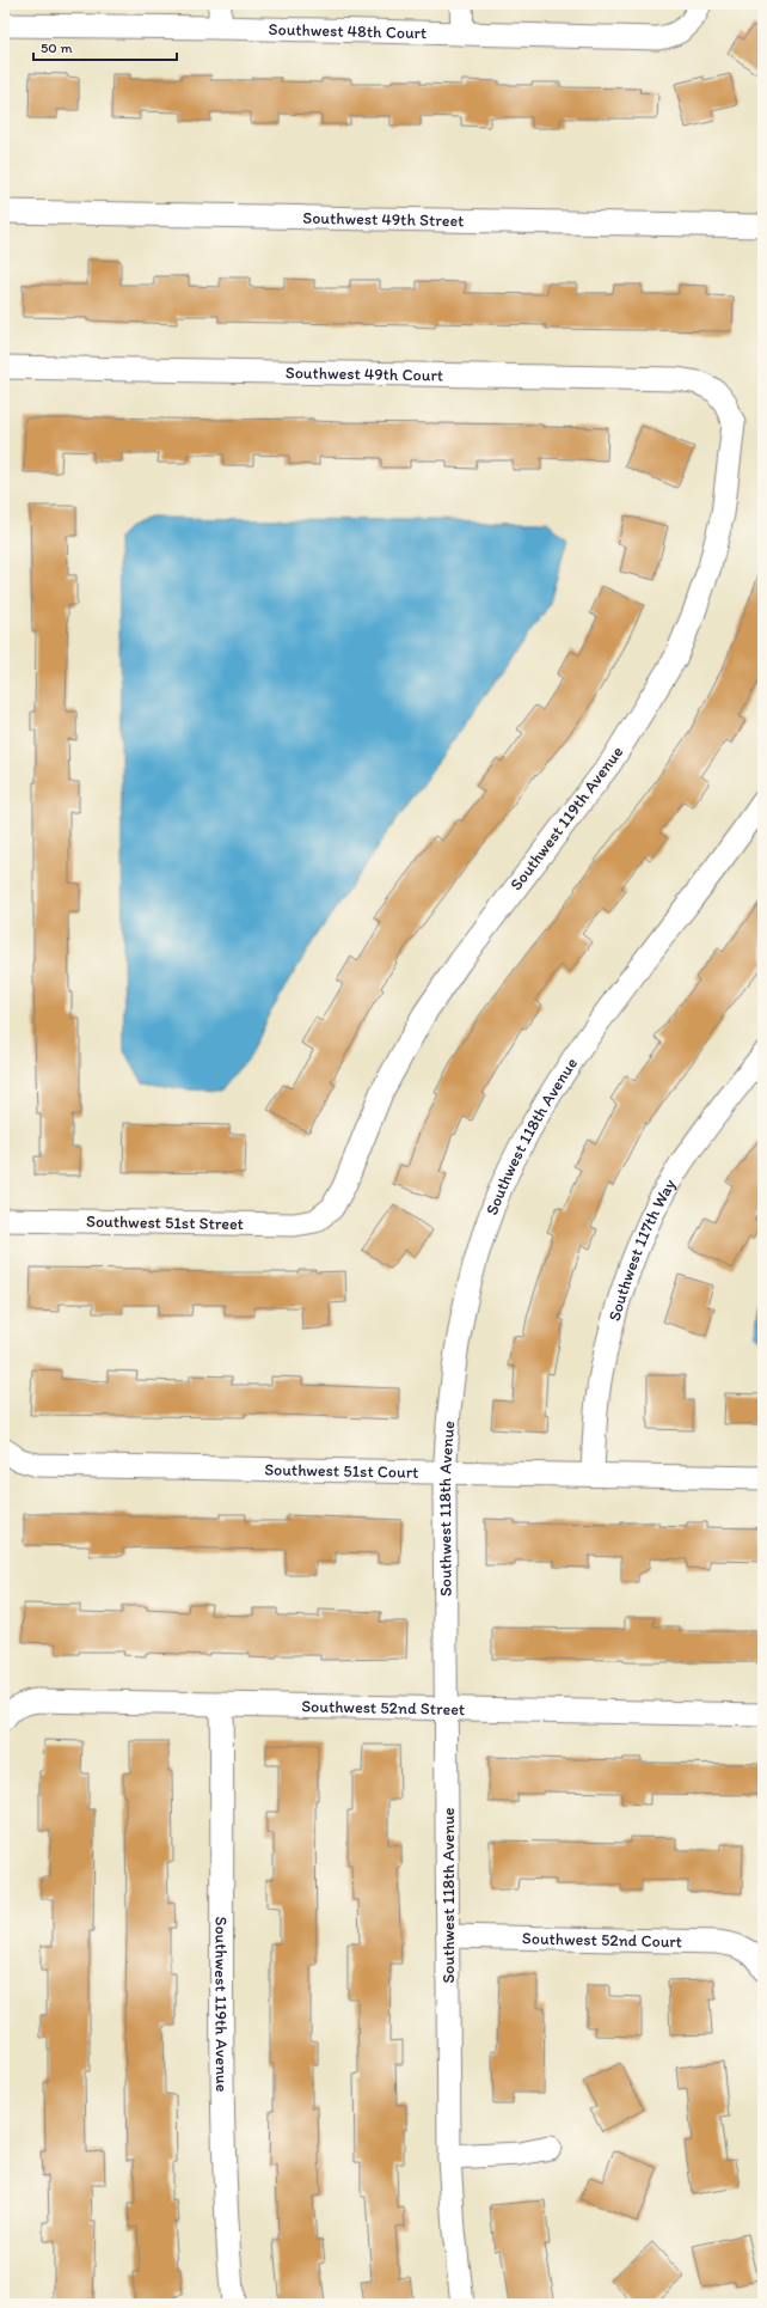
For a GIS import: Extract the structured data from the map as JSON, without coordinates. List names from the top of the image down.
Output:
{
  "streets": {
    "street": [
      "Southwest 48th Court",
      "Southwest 49th Street",
      "Southwest 49th Court",
      "Southwest 119th Avenue",
      "Southwest 118th Avenue",
      "Southwest 51st Street",
      "Southwest 117th Way",
      "Southwest 51st Court",
      "Southwest 52nd Street",
      "Southwest 52nd Court"
    ]
  },
  "crossings": [
    ["Southwest 49th Court", "Southwest 119th Avenue"],
    ["Southwest 119th Avenue", "Southwest 51st Street"],
    ["Southwest 119th Avenue", "Southwest 52nd Street"],
    ["Southwest 118th Avenue", "Southwest 51st Court"],
    ["Southwest 118th Avenue", "Southwest 52nd Street"],
    ["Southwest 118th Avenue", "Southwest 52nd Court"],
    ["Southwest 117th Way", "Southwest 51st Court"]
  ],
  "scale_bar": "50 m"
}
